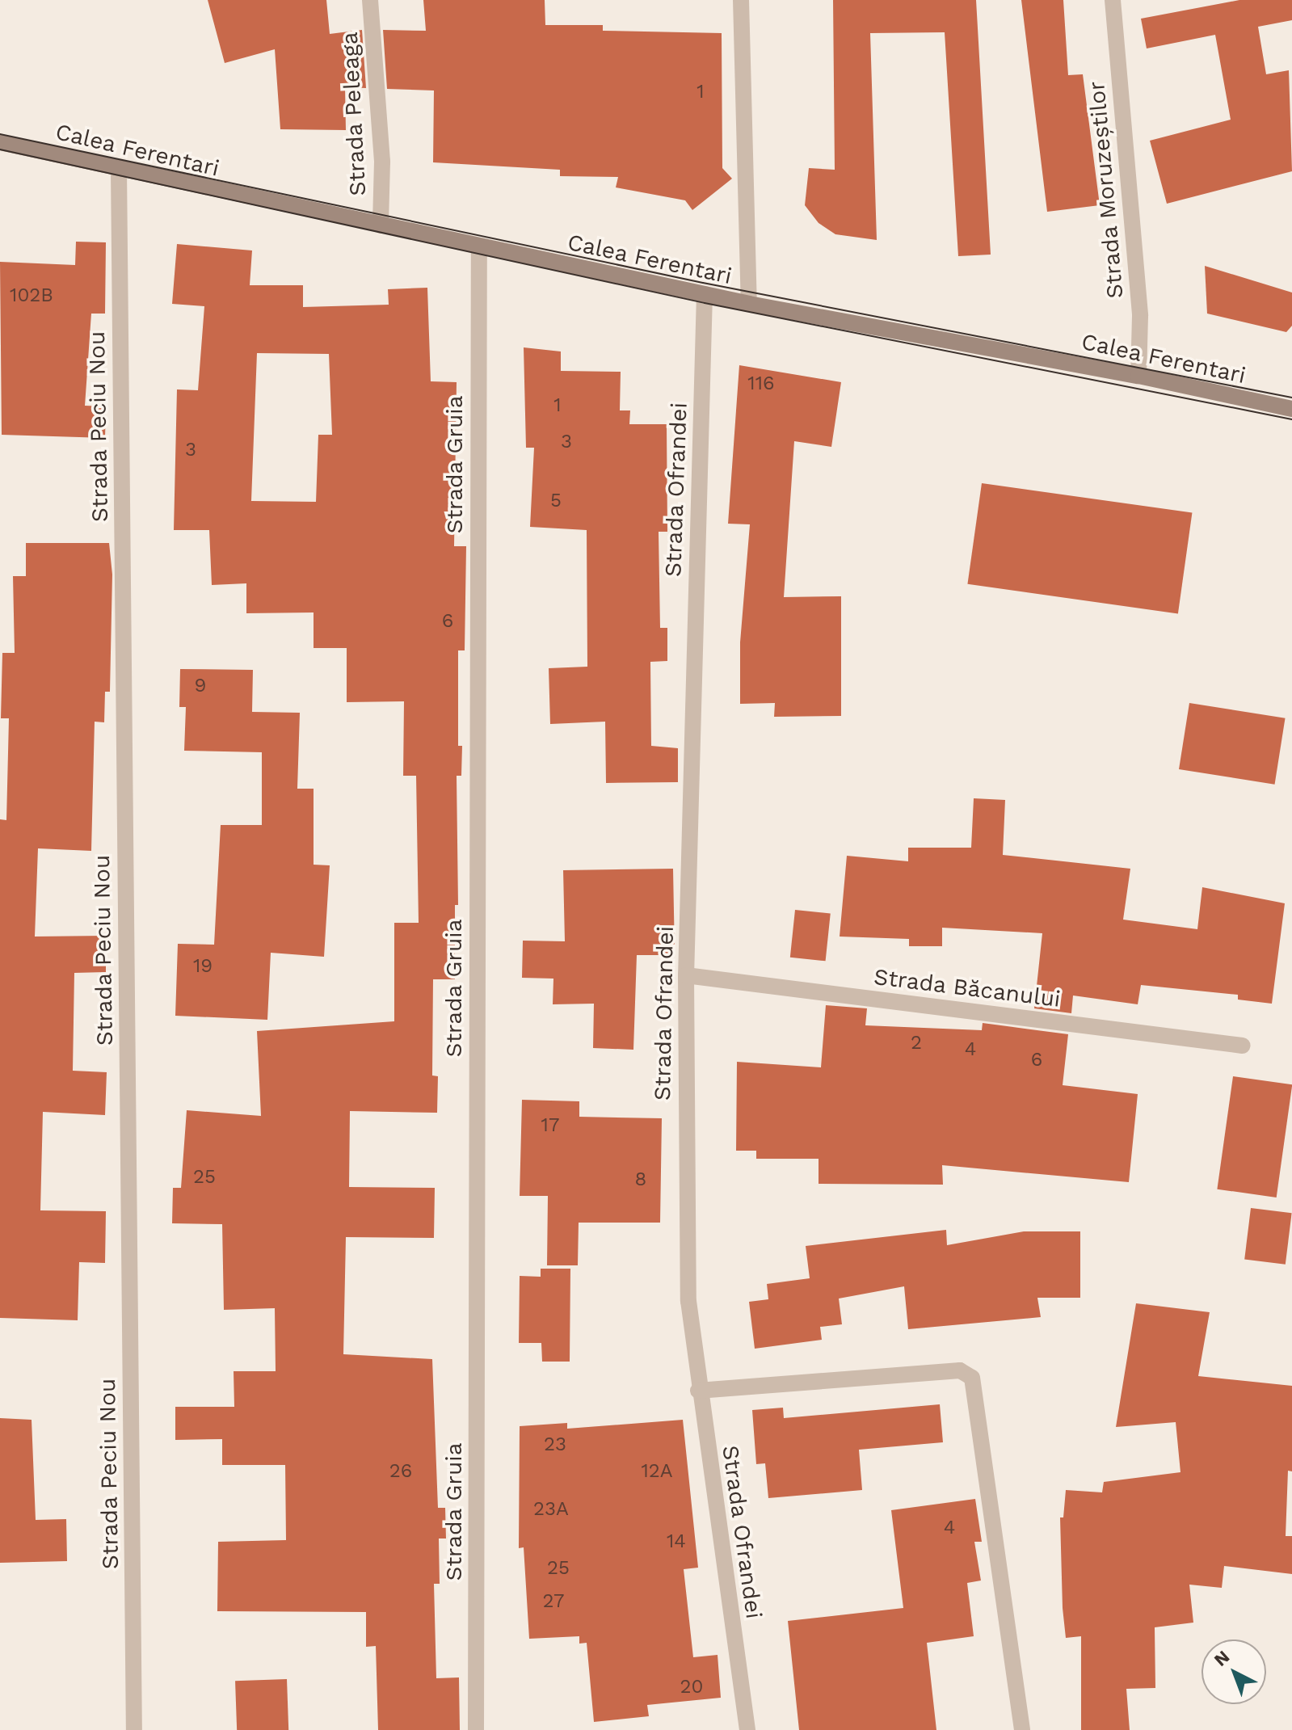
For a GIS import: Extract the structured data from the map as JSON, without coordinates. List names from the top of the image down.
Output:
{
  "streets": {
    "main road": ["Calea Ferentari"],
    "street": [
      "Strada Peleaga",
      "Strada Moruzeștilor",
      "Strada Peciu Nou",
      "Strada Gruia",
      "Strada Ofrandei",
      "Strada Băcanului"
    ]
  },
  "crossings": [
    ["Strada Peleaga", "Calea Ferentari"],
    ["Calea Ferentari", "Strada Moruzeștilor"],
    ["Calea Ferentari", "Strada Peciu Nou"],
    ["Calea Ferentari", "Strada Gruia"],
    ["Calea Ferentari", "Strada Ofrandei"],
    ["Strada Ofrandei", "Strada Băcanului"]
  ],
  "house_numbers": [
    "1",
    "102B",
    "116",
    "1",
    "3",
    "3",
    "5",
    "6",
    "9",
    "19",
    "2",
    "4",
    "6",
    "17",
    "25",
    "8",
    "23",
    "26",
    "12A",
    "23A",
    "4",
    "14",
    "25",
    "27",
    "20"
  ],
  "north": "top left"
}
